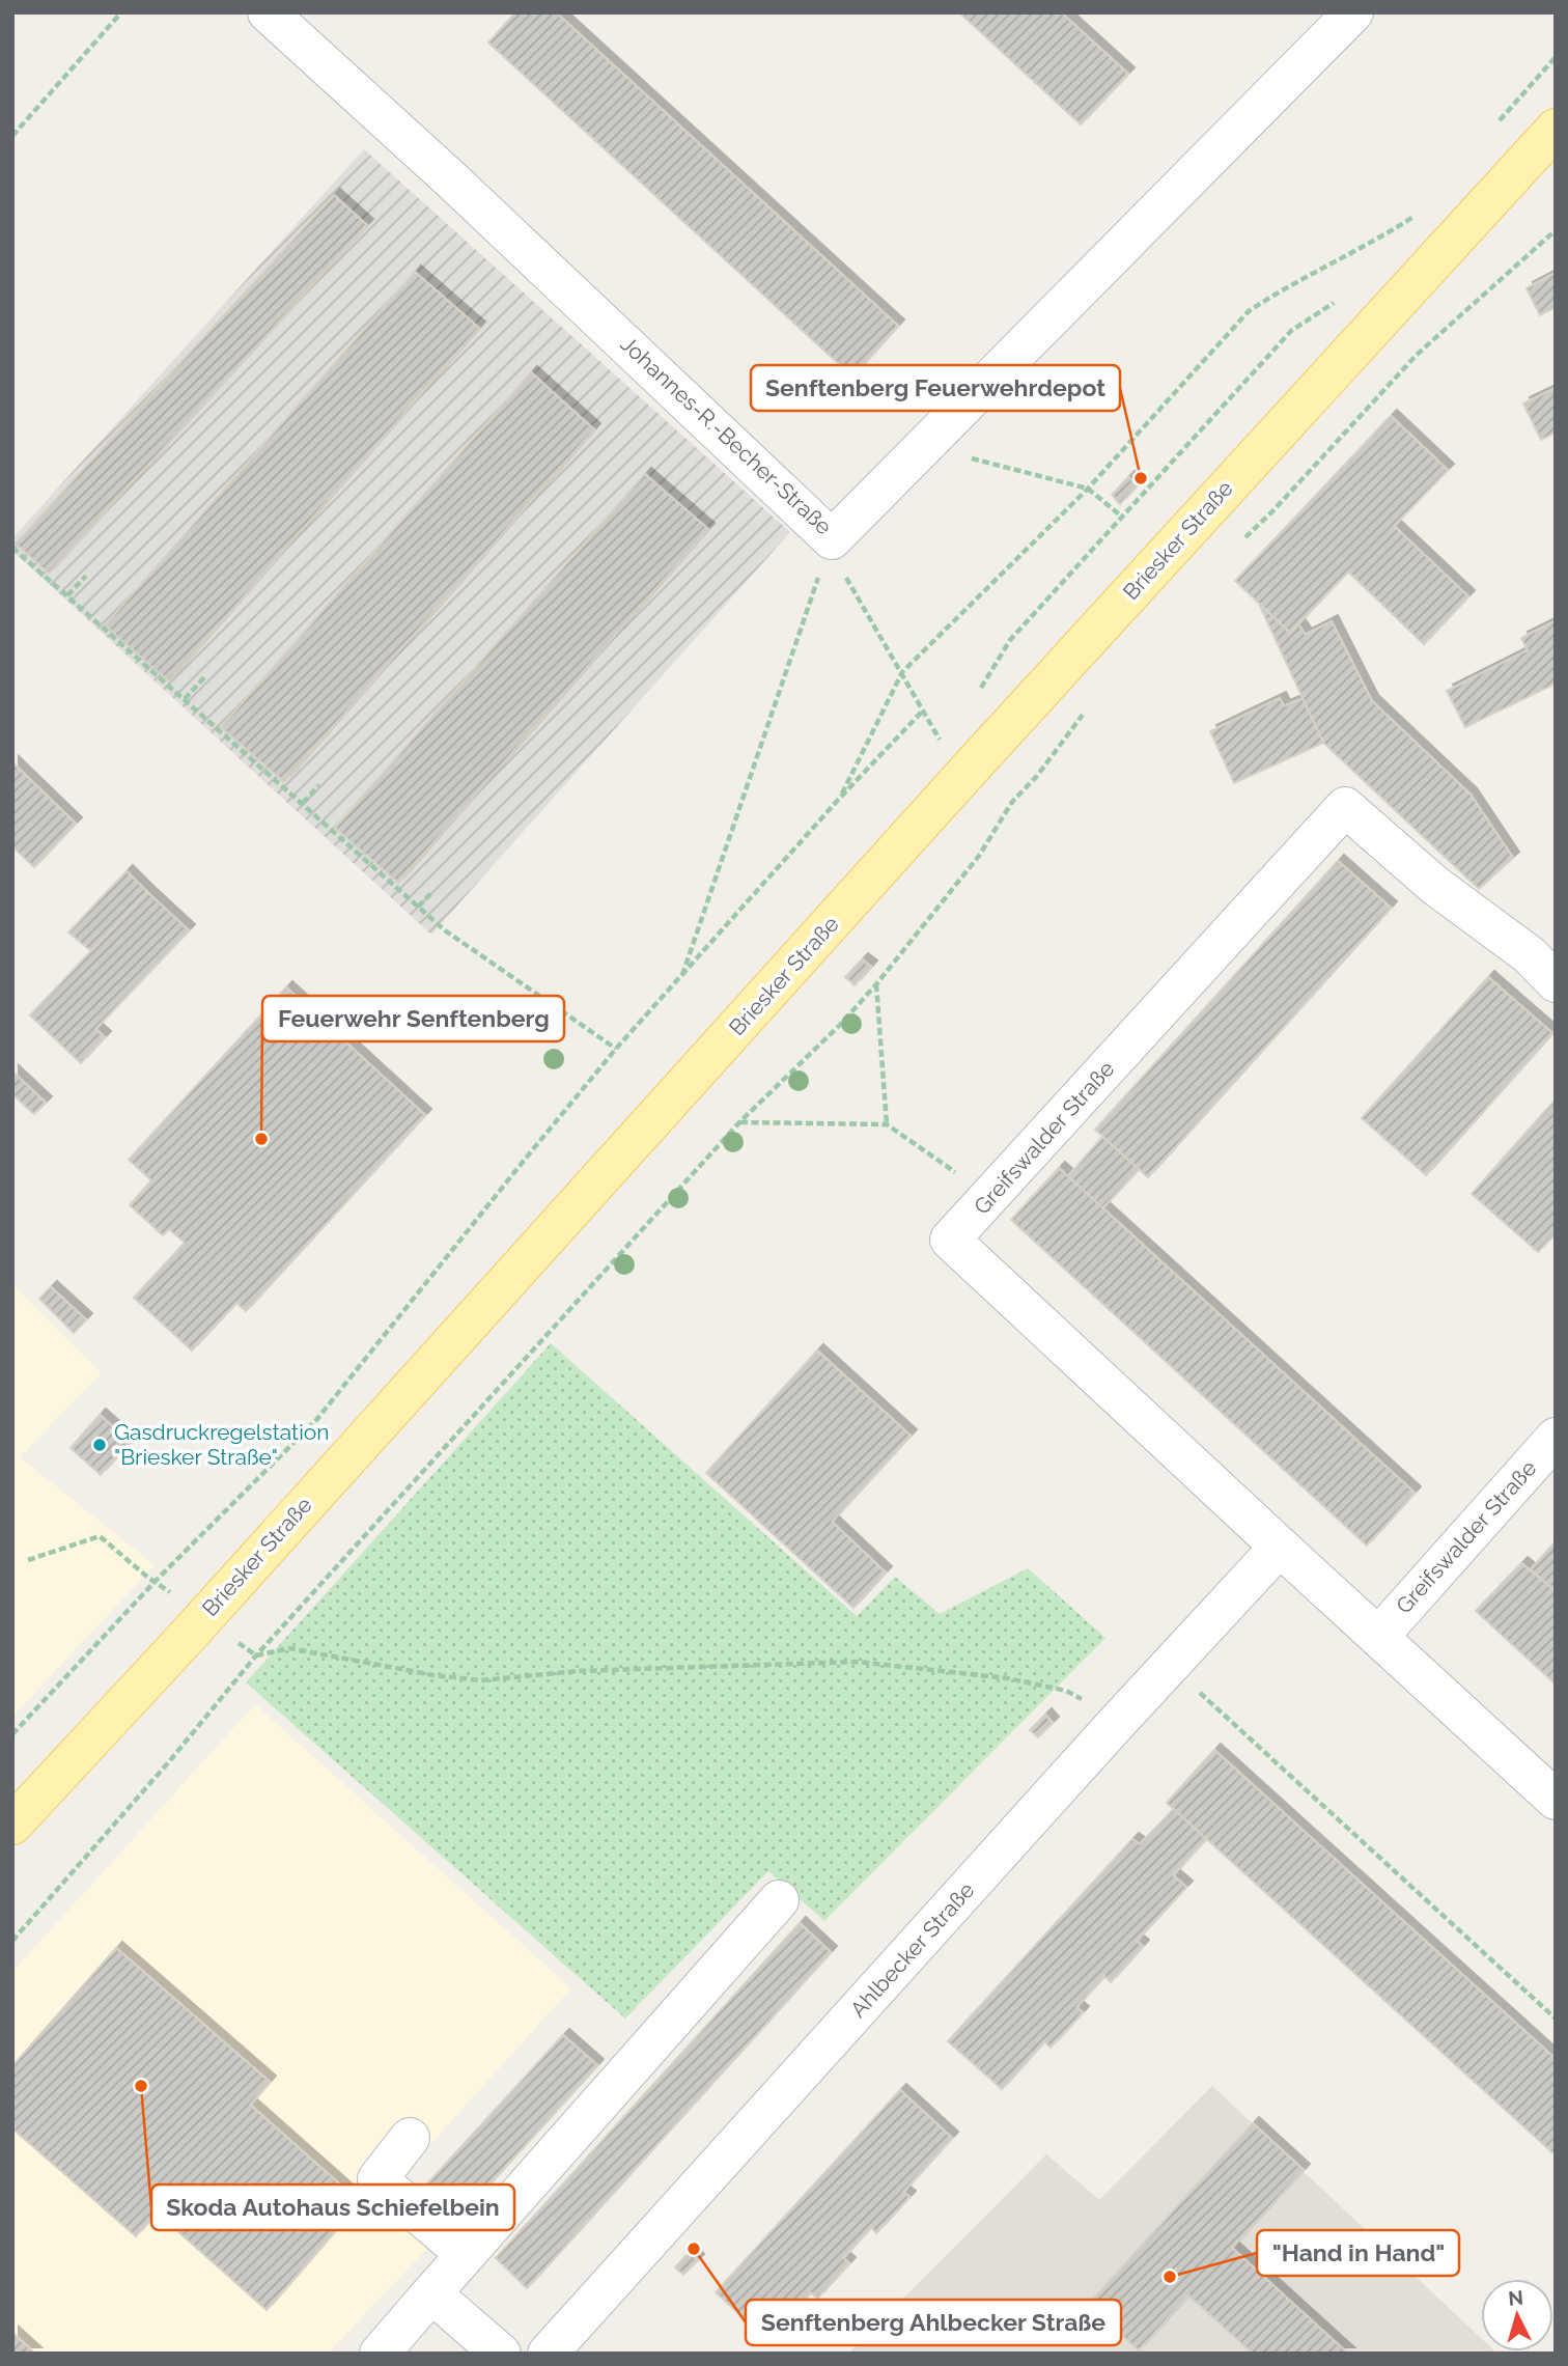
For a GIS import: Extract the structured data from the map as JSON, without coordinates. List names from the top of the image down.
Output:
{
  "streets": {
    "main road": ["Briesker Straße"],
    "street": ["Johannes-R.-Becher-Straße", "Greifswalder Straße", "Ahlbecker Straße"]
  },
  "crossings": [
    ["Greifswalder Straße", "Ahlbecker Straße"]
  ],
  "places": [
    "Senftenberg Feuerwehrdepot",
    "Feuerwehr Senftenberg",
    "Gasdruckregelstation \"Briesker Straße\"",
    "Skoda Autohaus Schiefelbein",
    "Senftenberg Ahlbecker Straße",
    "\"Hand in Hand\""
  ],
  "north": "top"
}
